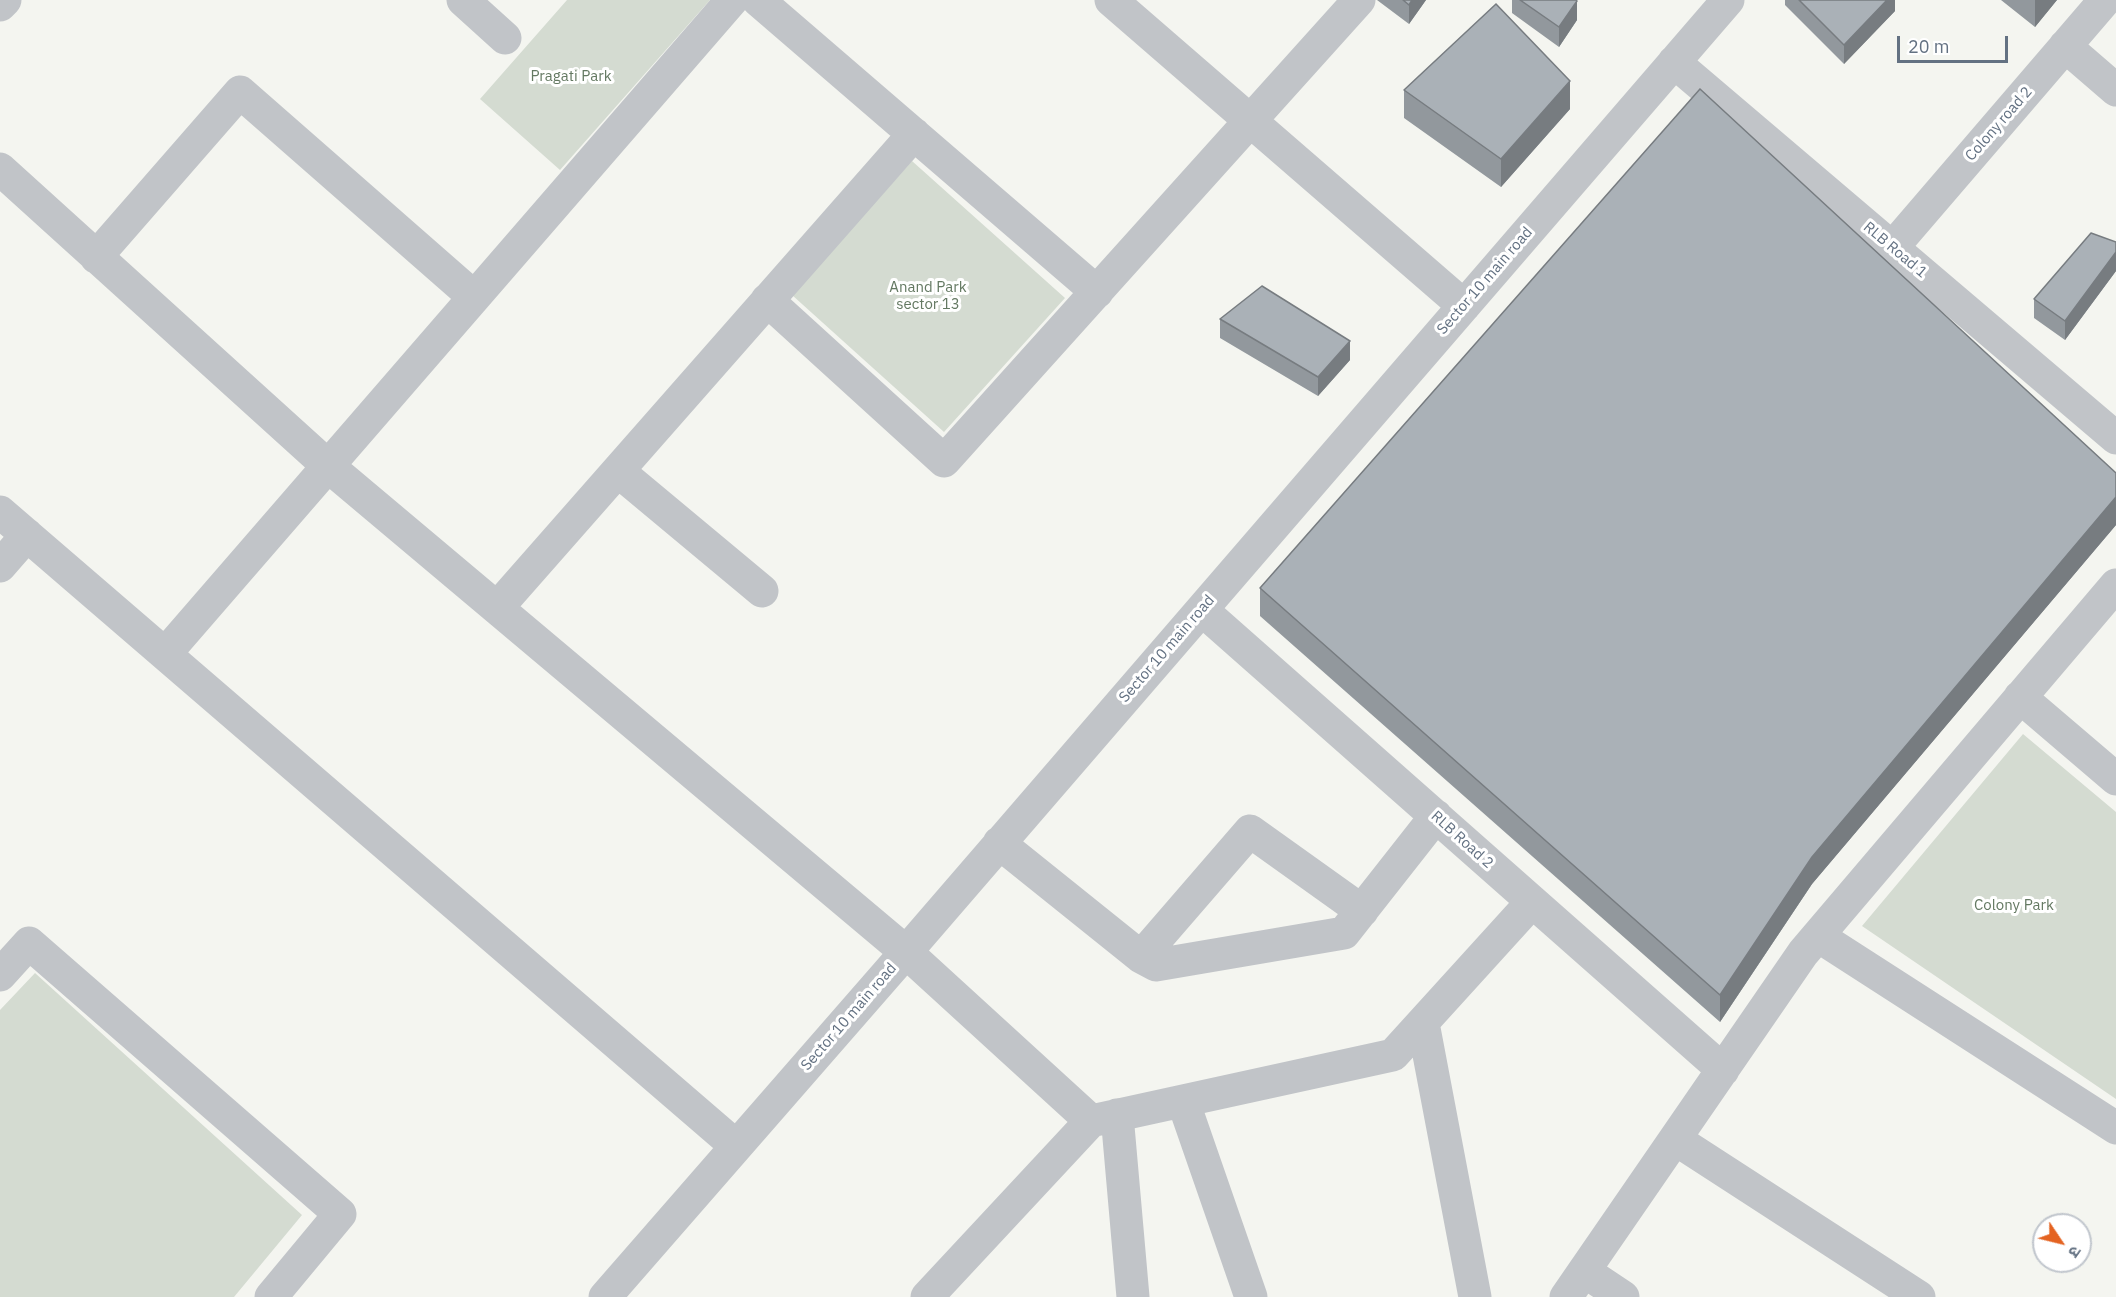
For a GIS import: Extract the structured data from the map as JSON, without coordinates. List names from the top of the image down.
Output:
{
  "streets": {
    "street": [
      "Colony road 2",
      "RLB Road 1",
      "Sector 10 main road",
      "RLB Road 2"
    ]
  },
  "crossings": [
    ["Colony road 2", "RLB Road 1"],
    ["RLB Road 1", "Sector 10 main road"],
    ["Sector 10 main road", "RLB Road 2"]
  ],
  "parks": ["Pragati Park", "Anand Park sector 13", "Colony Park"],
  "scale_bar": "20 m",
  "north": "bottom right"
}
